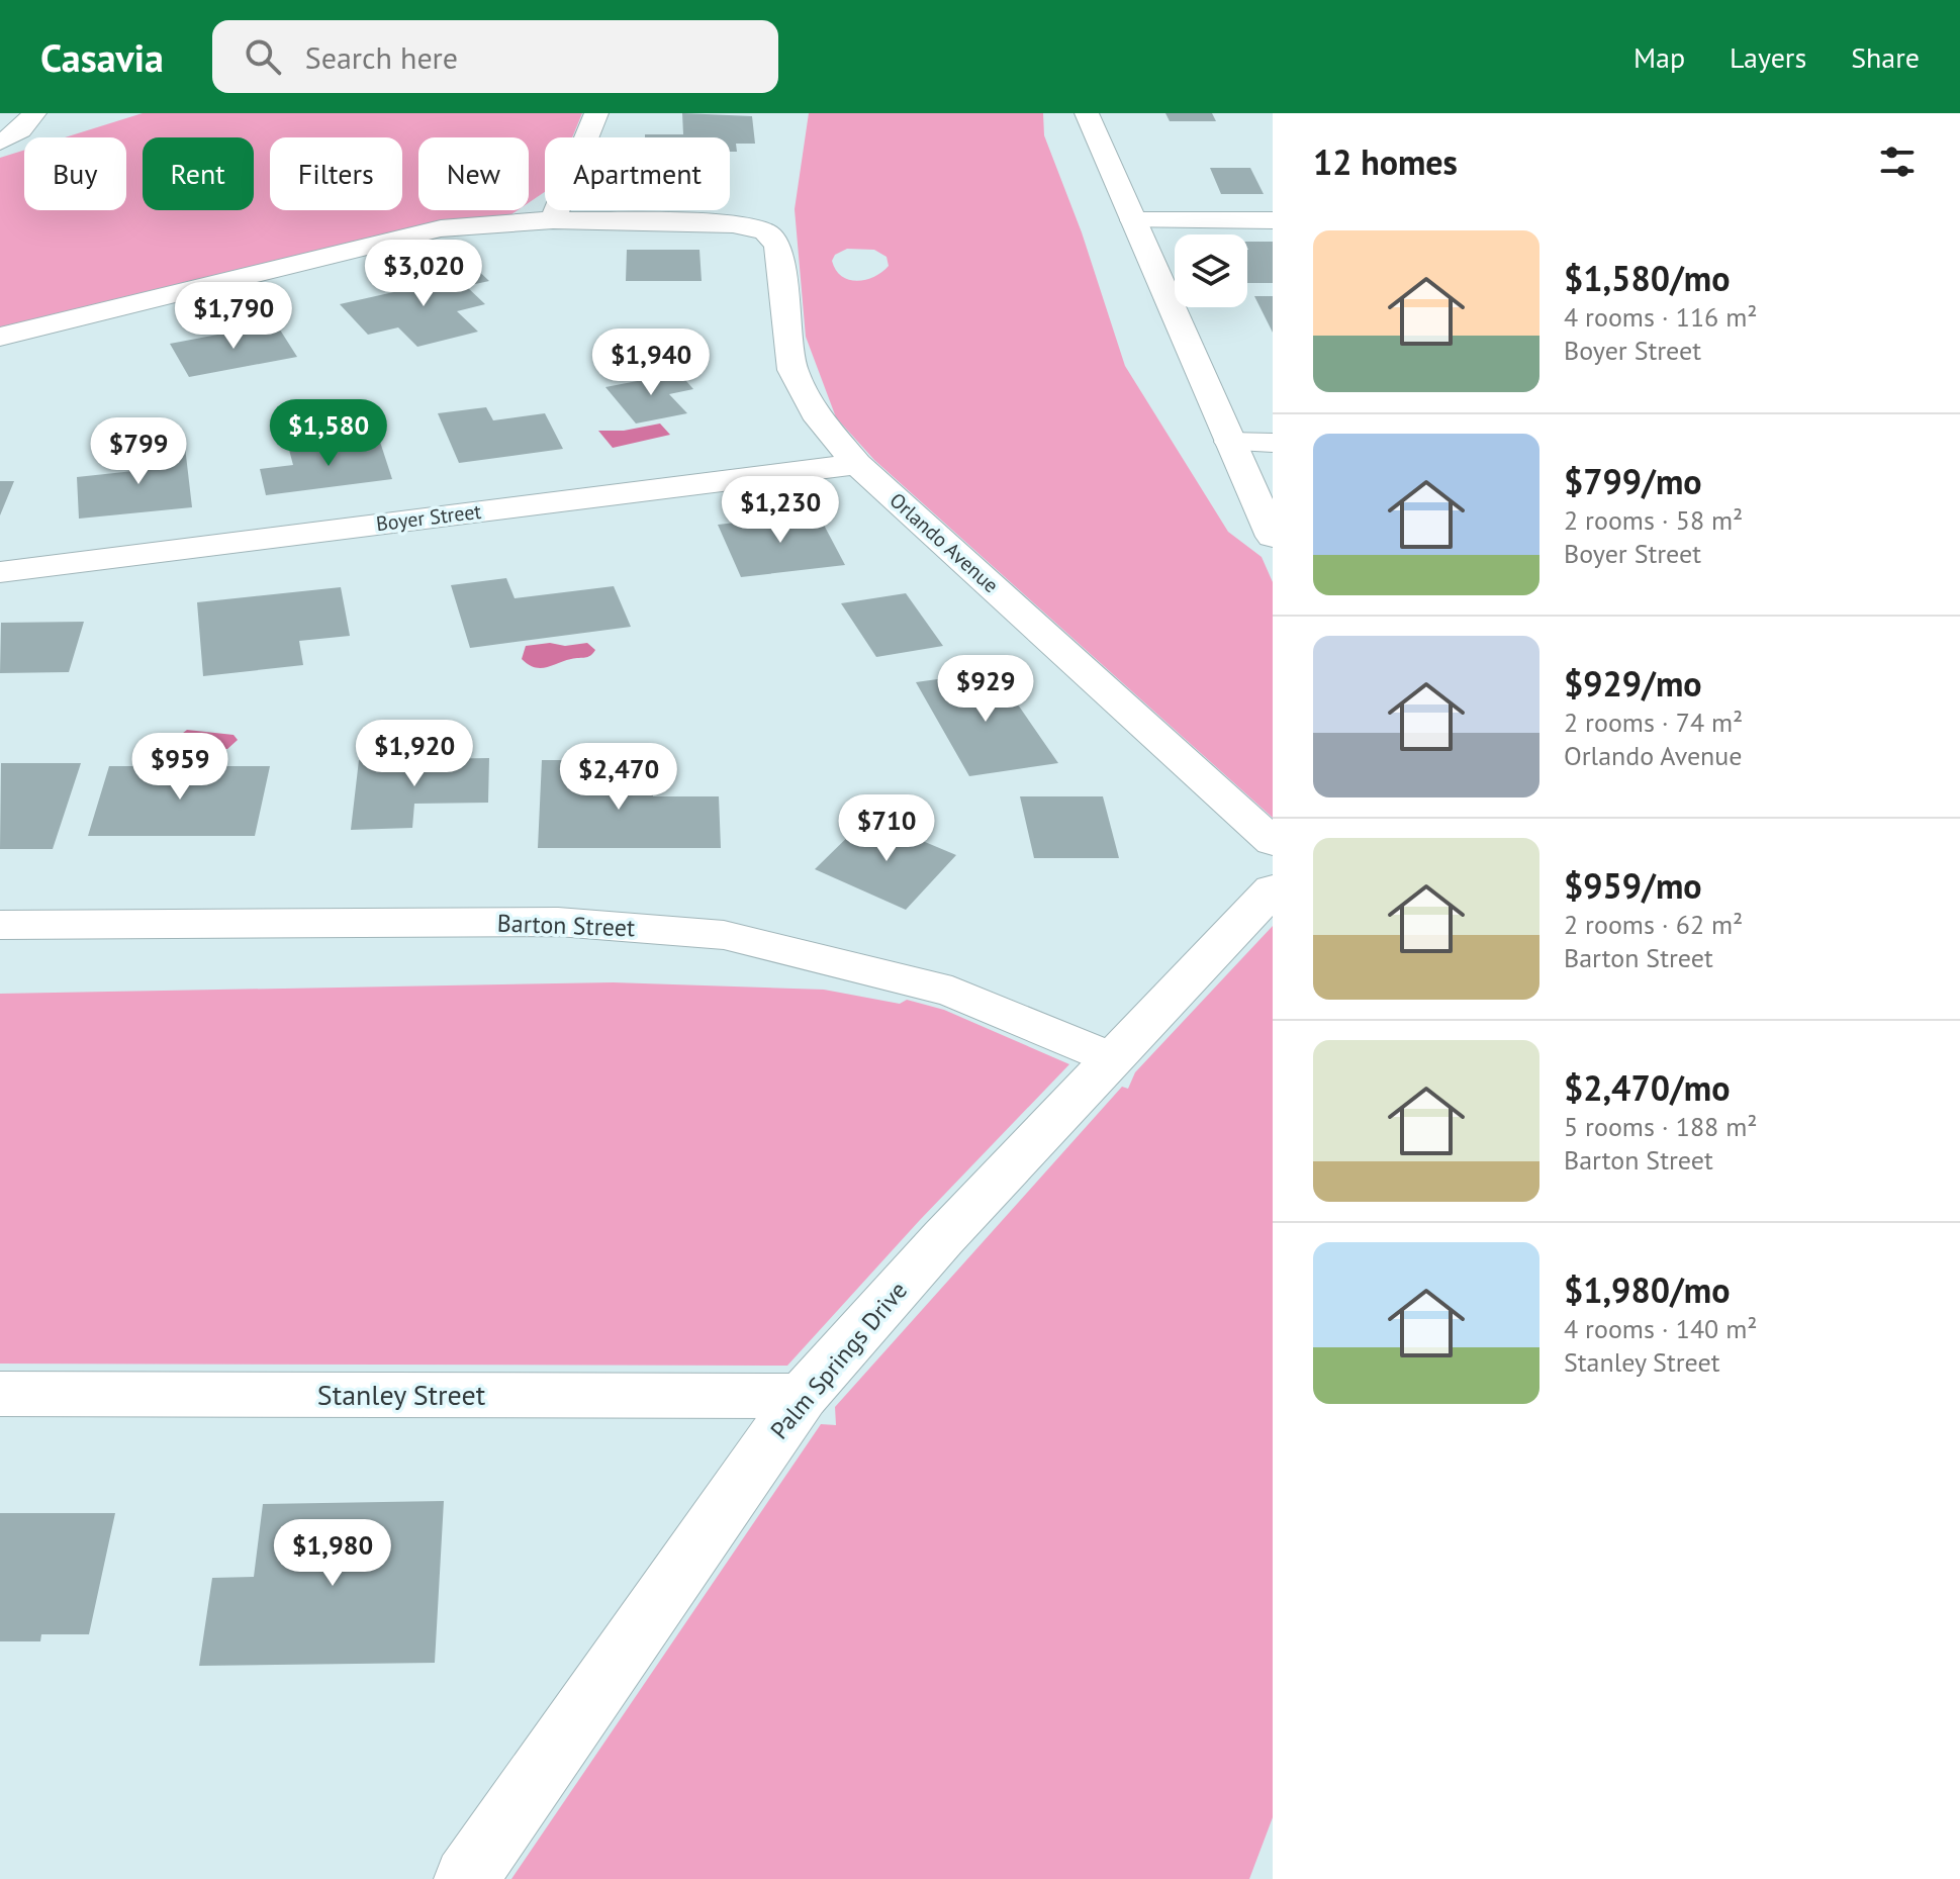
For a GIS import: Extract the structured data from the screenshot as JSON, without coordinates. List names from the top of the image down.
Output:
{
  "streets": {
    "street": [
      "Boyer Street",
      "Orlando Avenue",
      "Barton Street",
      "Palm Springs Drive",
      "Stanley Street"
    ]
  },
  "crossings": [
    ["Boyer Street", "Orlando Avenue"],
    ["Barton Street", "Palm Springs Drive"],
    ["Palm Springs Drive", "Stanley Street"]
  ],
  "page": {
    "header": "Casavia",
    "search": "Search here",
    "nav": ["Map", "Layers", "Share"],
    "heading": "12 homes",
    "chip": [
      "Buy",
      "Rent",
      "Filters",
      "New",
      "Apartment"
    ],
    "list": [
      {
        "name": "$1,580/mo",
        "note": "4 rooms · 116 m² · Boyer Street"
      },
      {
        "name": "$799/mo",
        "note": "2 rooms · 58 m² · Boyer Street"
      },
      {
        "name": "$929/mo",
        "note": "2 rooms · 74 m² · Orlando Avenue"
      },
      {
        "name": "$959/mo",
        "note": "2 rooms · 62 m² · Barton Street"
      },
      {
        "name": "$2,470/mo",
        "note": "5 rooms · 188 m² · Barton Street"
      },
      {
        "name": "$1,980/mo",
        "note": "4 rooms · 140 m² · Stanley Street"
      }
    ],
    "price": [
      "$3,020",
      "$1,790",
      "$1,940",
      "$1,580",
      "$799",
      "$1,230",
      "$929",
      "$1,920",
      "$959",
      "$2,470",
      "$710",
      "$1,980"
    ]
  }
}
